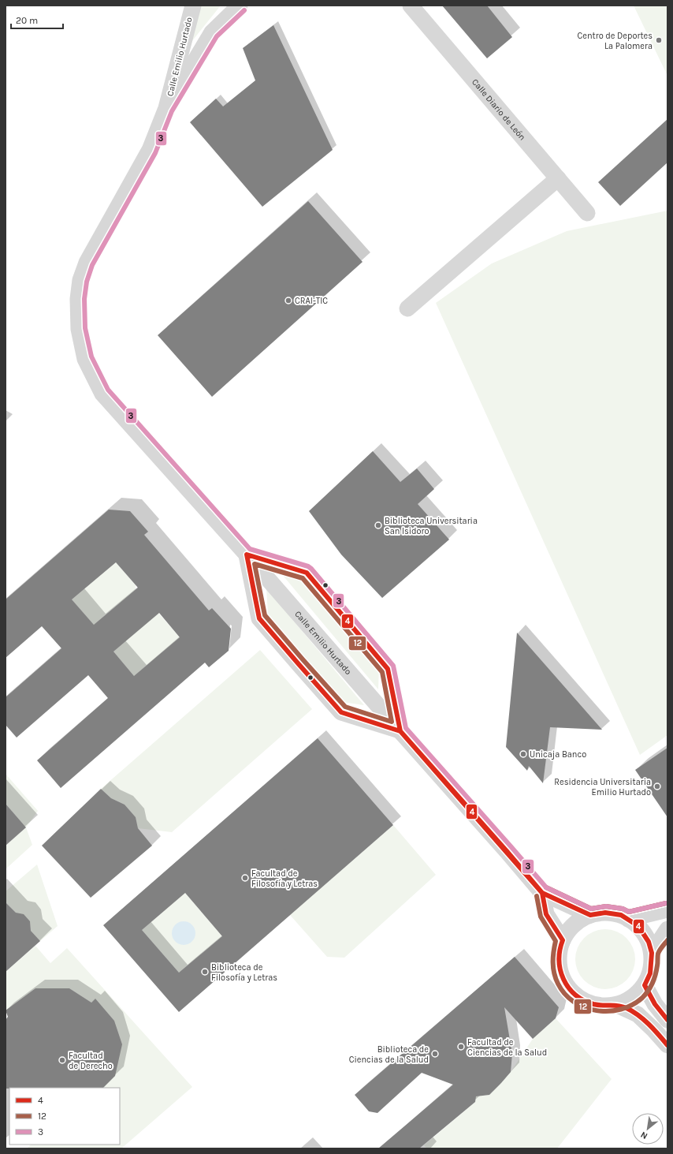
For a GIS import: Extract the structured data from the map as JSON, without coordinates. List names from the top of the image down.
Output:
{
  "streets": {
    "street": ["Calle Emilio Hurtado", "Calle Diario de León"]
  },
  "places": [
    "Centro de Deportes La Palomera",
    "CRAI-TIC",
    "Biblioteca Universitaria San Isidoro",
    "Unicaja Banco",
    "Residencia Universitaria Emilio Hurtado",
    "Facultad de Filosofía y Letras",
    "Biblioteca de Filosofía y Letras",
    "Facultad de Ciencias de la Salud",
    "Biblioteca de Ciencias de la Salud",
    "Facultad de Derecho"
  ],
  "lines": ["transit line 3", "transit line 4", "transit line 12"],
  "legend": ["4", "12", "3"],
  "scale_bar": "20 m",
  "north": "bottom left"
}
